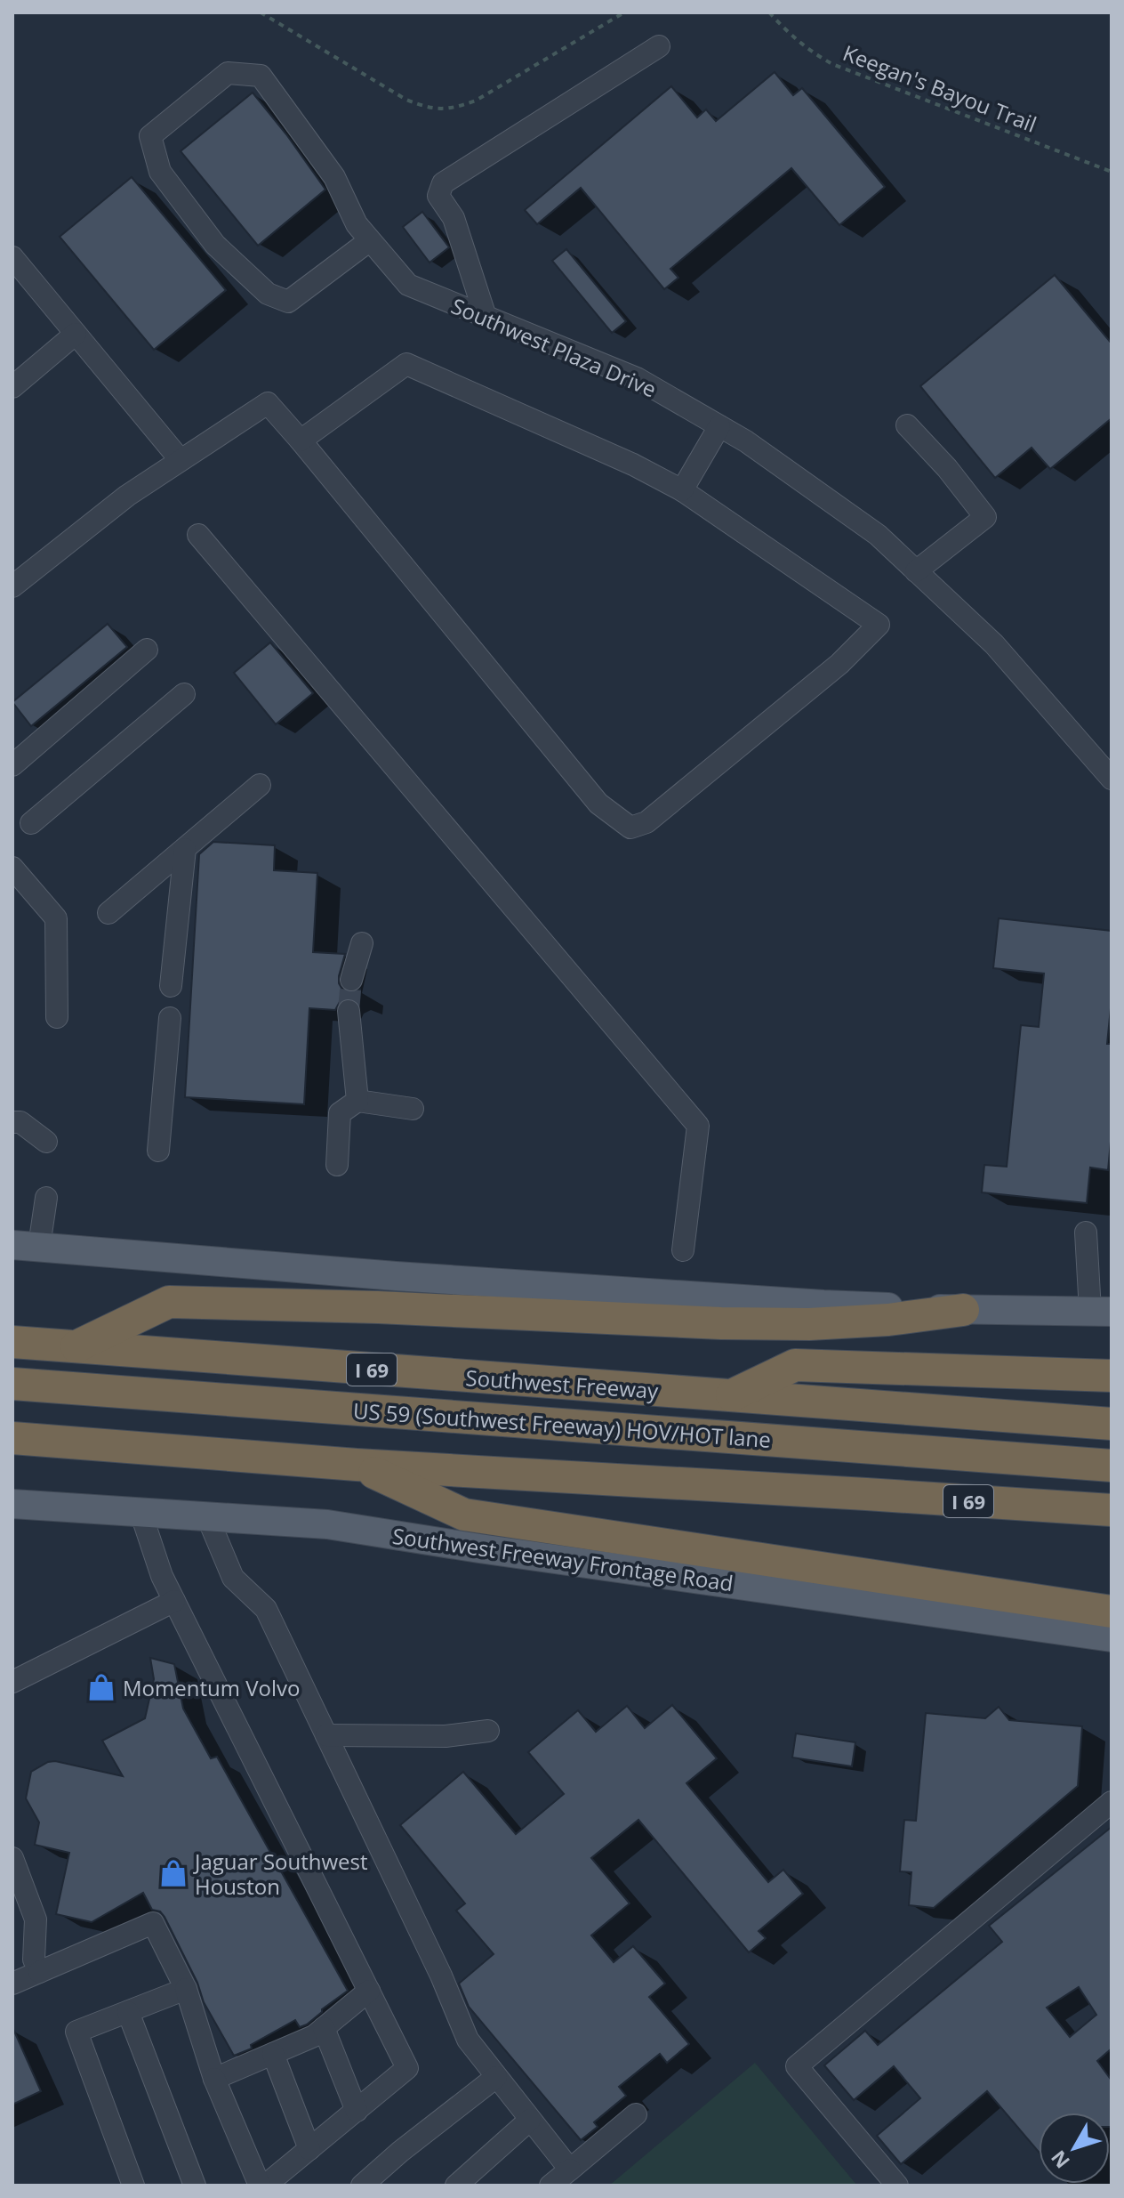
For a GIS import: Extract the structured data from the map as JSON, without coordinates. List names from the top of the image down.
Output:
{
  "streets": {
    "highway": ["I 69", "Southwest Freeway", "US 59 (Southwest Freeway) HOV/HOT lane"],
    "main road": ["Southwest Freeway Frontage Road"],
    "street": ["Southwest Plaza Drive"],
    "path": ["Keegan's Bayou Trail"]
  },
  "places": {
    "shop": ["Momentum Volvo", "Jaguar Southwest Houston"]
  },
  "north": "bottom left"
}
